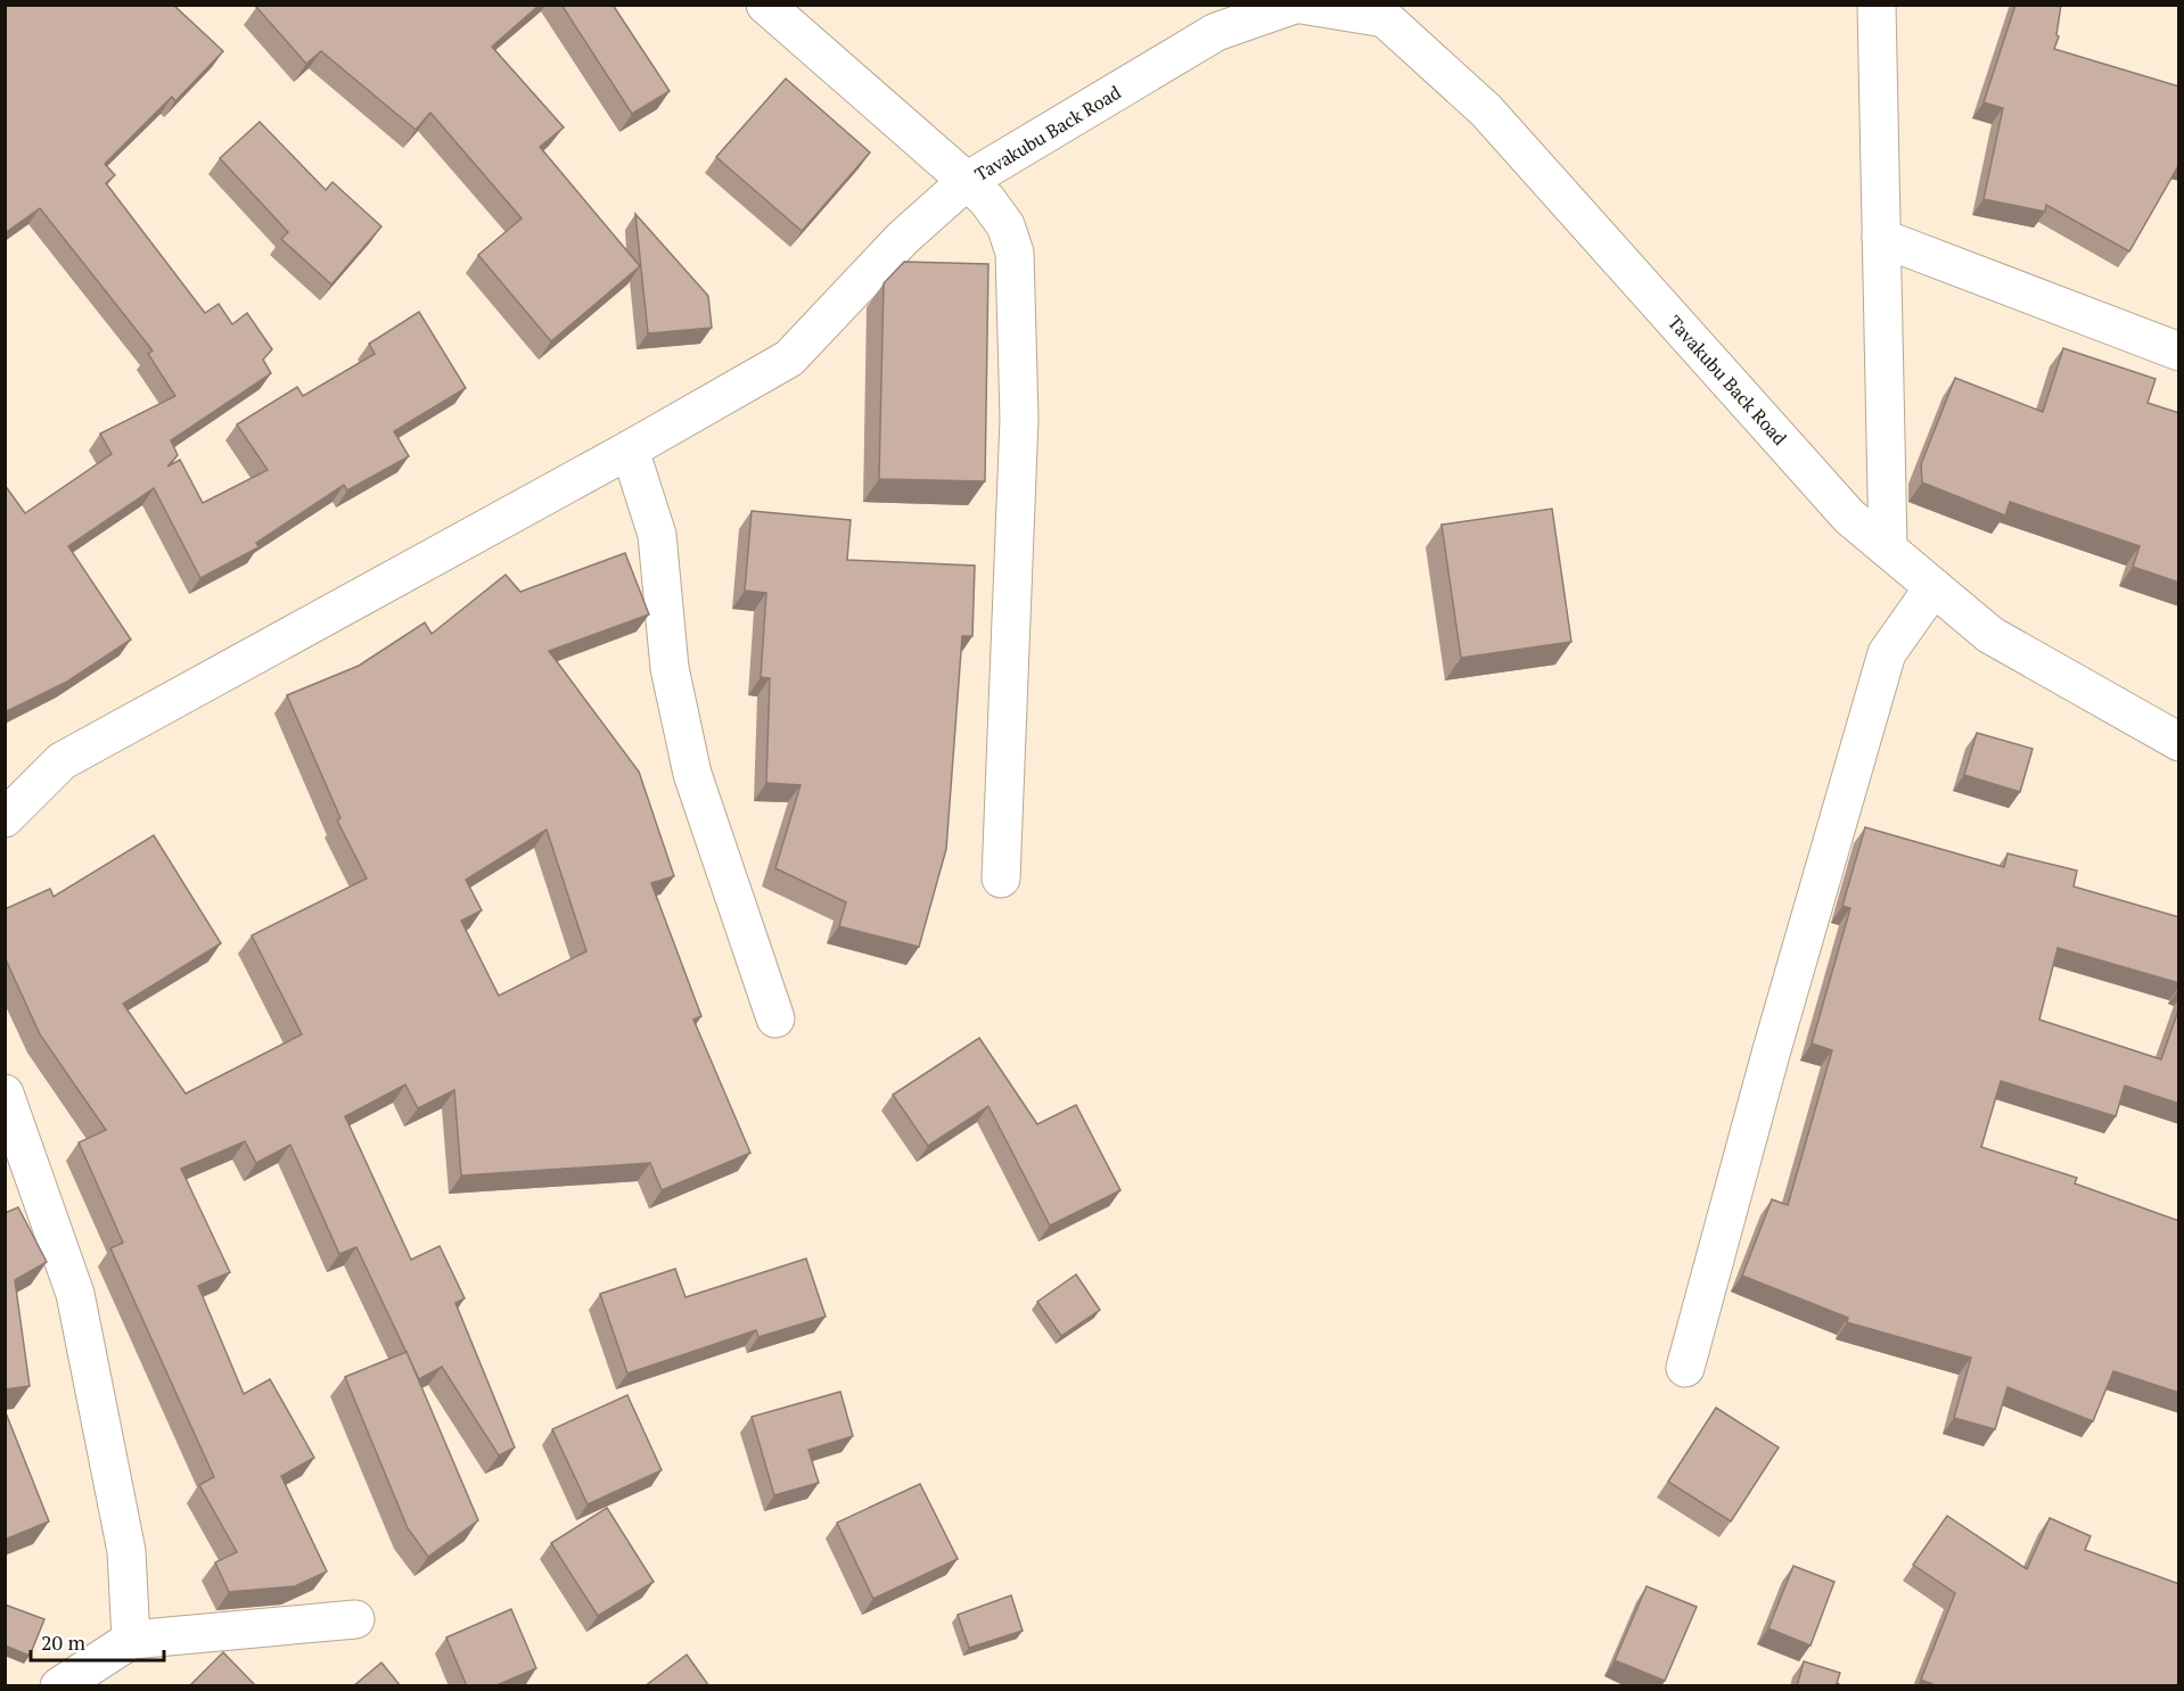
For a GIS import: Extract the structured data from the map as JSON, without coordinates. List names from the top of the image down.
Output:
{
  "streets": {
    "street": ["Tavakubu Back Road"]
  },
  "scale_bar": "20 m"
}
